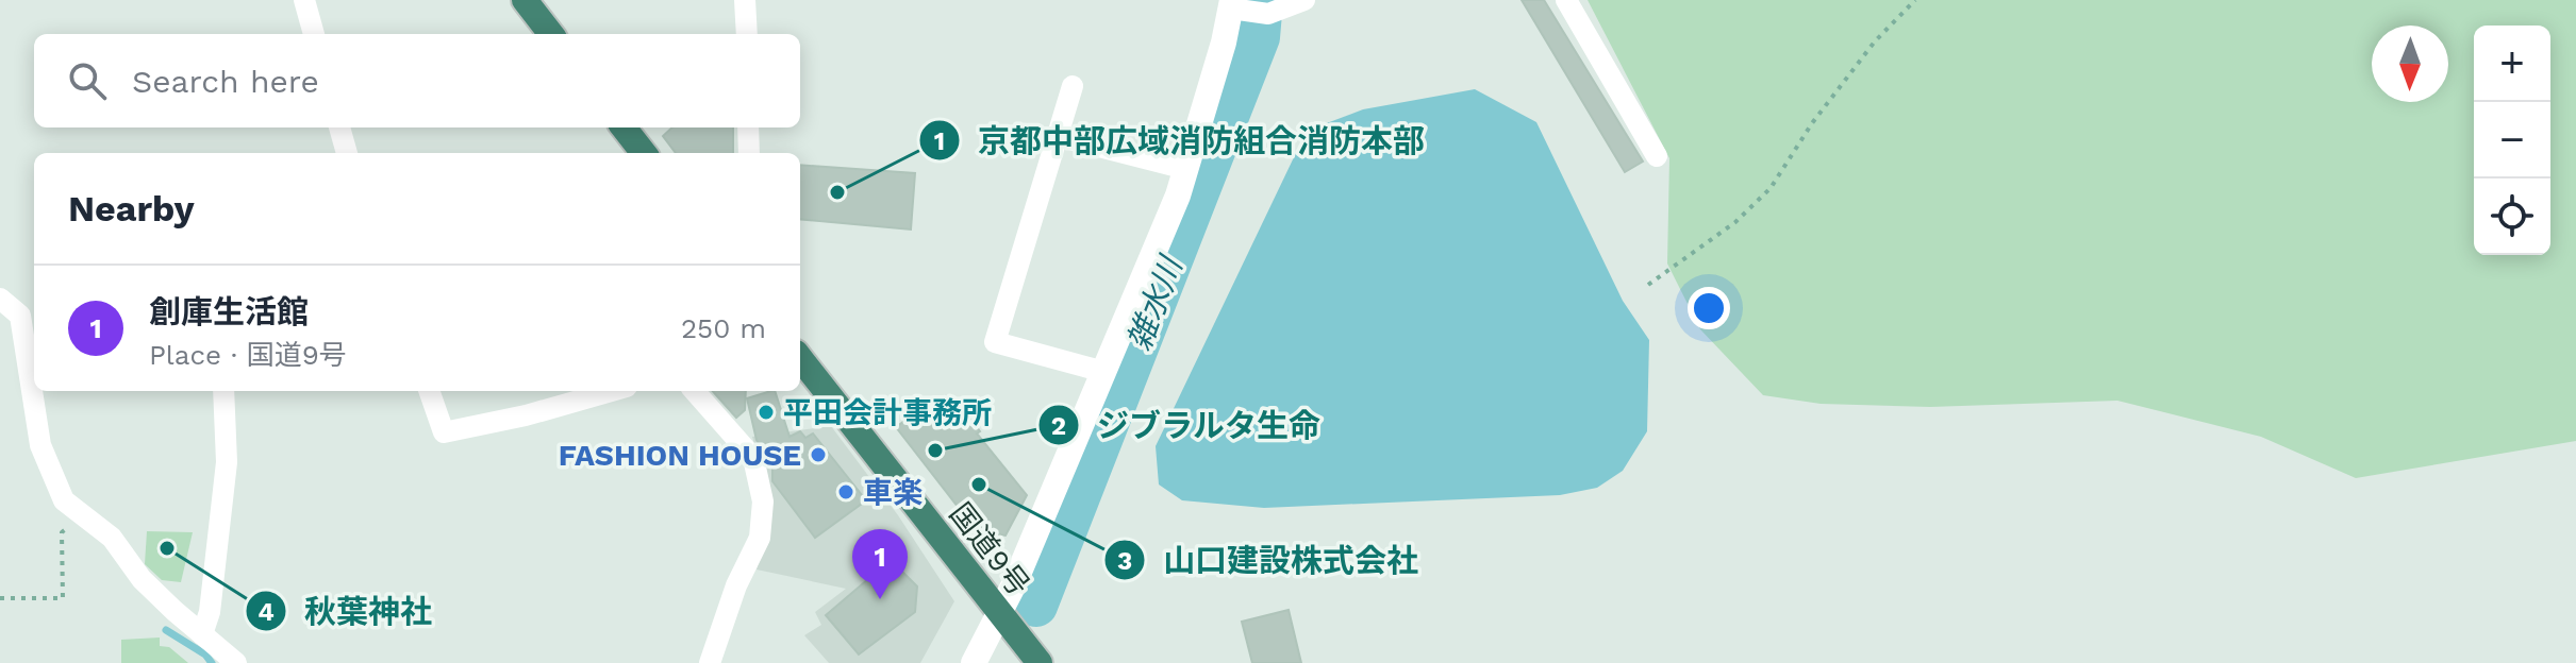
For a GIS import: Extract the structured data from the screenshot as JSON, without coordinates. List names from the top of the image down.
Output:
{
  "streets": {
    "highway": ["国道9号"]
  },
  "water": ["雑水川"],
  "places": [
    "京都中部広域消防組合消防本部",
    "平田会計事務所",
    "ジブラルタ生命",
    "FASHION HOUSE",
    "山口建設株式会社",
    "車楽",
    "秋葉神社"
  ],
  "north": "bottom",
  "page": {
    "map_buttons": ["+", "−"],
    "search": "Search here",
    "heading": "Nearby",
    "list": [
      {
        "mark": "1",
        "name": "創庫生活館",
        "note": "Place · 国道9号",
        "value": "250 m"
      }
    ],
    "pins": "1"
  }
}
